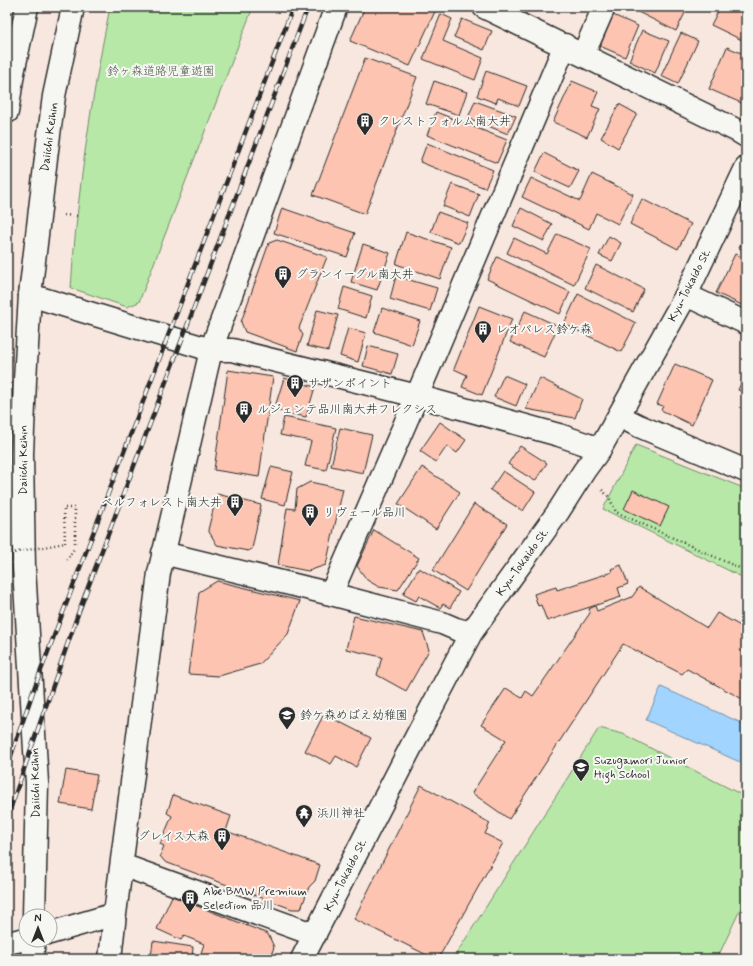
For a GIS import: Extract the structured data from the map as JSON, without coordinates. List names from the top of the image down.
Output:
{
  "streets": {
    "main road": ["Daiichi Keihin", "Kyu-Tokaido St."]
  },
  "parks": ["鈴ヶ森道路児童遊園"],
  "places": {
    "building": [
      "クレストフォルム南大井",
      "グランイーグル南大井",
      "レオパレス鈴ケ森",
      "サザンポイント",
      "ルジェンテ品川南大井フレクシス",
      "ベルフォレスト南大井",
      "リヴェール品川",
      "グレイス大森",
      "Abe BMW Premium Selection 品川"
    ],
    "school or university": ["鈴ケ森めばえ幼稚園", "Suzugamori Junior High School"],
    "temple": ["浜川神社"]
  },
  "north": "top"
}
